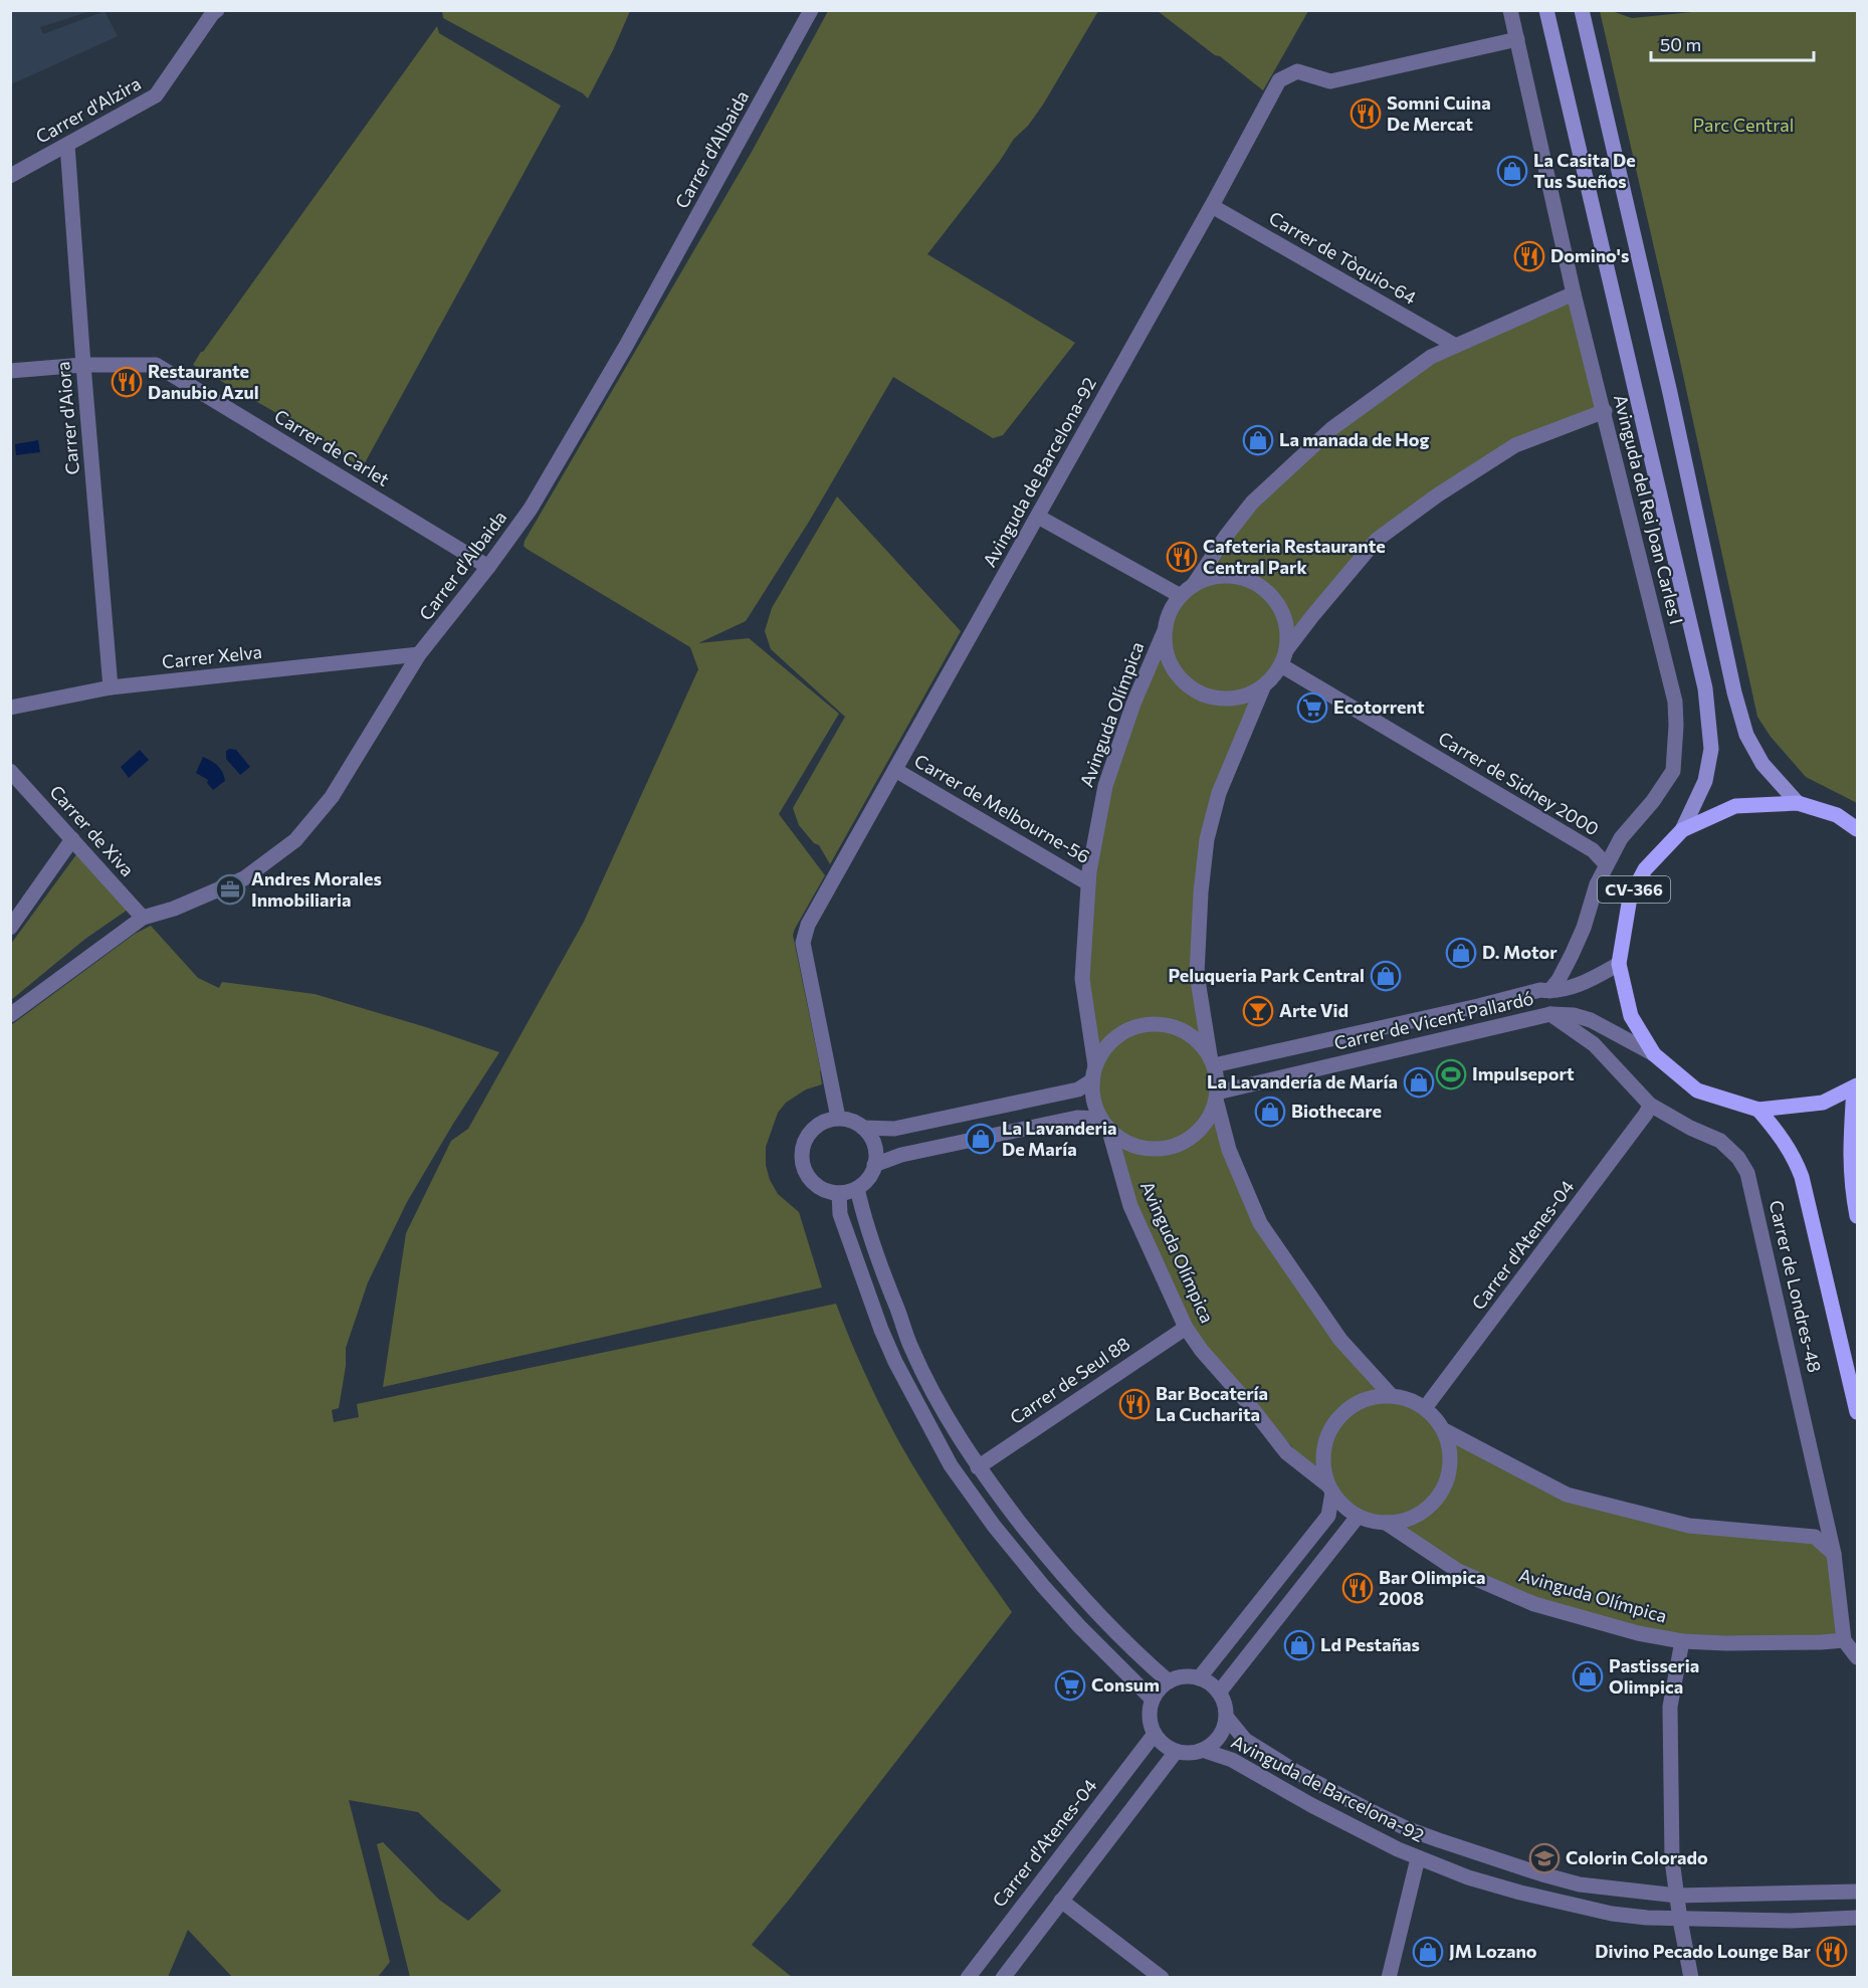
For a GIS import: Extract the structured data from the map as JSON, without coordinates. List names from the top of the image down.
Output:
{
  "streets": {
    "main road": ["CV-366"],
    "street": [
      "Carrer d'Alzira",
      "Carrer d'Albaida",
      "Carrer de Tòquio-64",
      "Carrer d'Aiora",
      "Carrer de Carlet",
      "Avinguda de Barcelona-92",
      "Avinguda del Rei Joan Carles I",
      "Carrer Xelva",
      "Avinguda Olímpica",
      "Carrer de Sidney 2000",
      "Carrer de Melbourne-56",
      "Carrer de Xiva",
      "Carrer de Vicent Pallardó",
      "Carrer d'Atenes-04",
      "Carrer de Londres-48",
      "Carrer de Seul 88"
    ]
  },
  "crossings": [
    ["Carrer d'Alzira", "Carrer d'Aiora"],
    ["Carrer d'Albaida", "Carrer de Carlet"],
    ["Carrer d'Albaida", "Carrer Xelva"],
    ["Carrer d'Albaida", "Carrer de Xiva"],
    ["Carrer de Tòquio-64", "Avinguda de Barcelona-92"],
    ["Carrer d'Aiora", "Carrer de Carlet"],
    ["Carrer d'Aiora", "Carrer Xelva"],
    ["Avinguda de Barcelona-92", "Avinguda del Rei Joan Carles I"],
    ["Avinguda de Barcelona-92", "Carrer de Melbourne-56"],
    ["Avinguda de Barcelona-92", "Carrer d'Atenes-04"],
    ["Avinguda del Rei Joan Carles I", "Carrer de Sidney 2000"],
    ["Avinguda del Rei Joan Carles I", "CV-366"],
    ["Avinguda del Rei Joan Carles I", "Carrer de Vicent Pallardó"],
    ["Avinguda Olímpica", "Carrer de Sidney 2000"],
    ["Avinguda Olímpica", "Carrer de Melbourne-56"],
    ["Avinguda Olímpica", "Carrer de Vicent Pallardó"],
    ["Avinguda Olímpica", "Carrer d'Atenes-04"],
    ["Avinguda Olímpica", "Carrer de Londres-48"],
    ["Avinguda Olímpica", "Carrer de Seul 88"],
    ["CV-366", "Carrer de Vicent Pallardó"],
    ["Carrer de Vicent Pallardó", "Carrer de Londres-48"],
    ["Carrer d'Atenes-04", "Carrer de Londres-48"]
  ],
  "parks": ["Parc Central"],
  "places": {
    "restaurant": [
      "Somni Cuina De Mercat",
      "Domino's",
      "Restaurante Danubio Azul",
      "Cafeteria Restaurante Central Park",
      "Bar Bocatería La Cucharita",
      "Bar Olimpica 2008",
      "Divino Pecado Lounge Bar"
    ],
    "shop": [
      "La Casita De Tus Sueños",
      "La manada de Hog",
      "D. Motor",
      "Peluqueria Park Central",
      "La Lavandería de María",
      "Biothecare",
      "La Lavanderia De María",
      "Ld Pestañas",
      "Pastisseria Olimpica",
      "JM Lozano"
    ],
    "supermarket": ["Ecotorrent", "Consum"],
    "office": ["Andres Morales Inmobiliaria"],
    "bar": ["Arte Vid"],
    "sports": ["Impulseport"],
    "school or university": ["Colorin Colorado"]
  },
  "scale_bar": "50 m"
}
